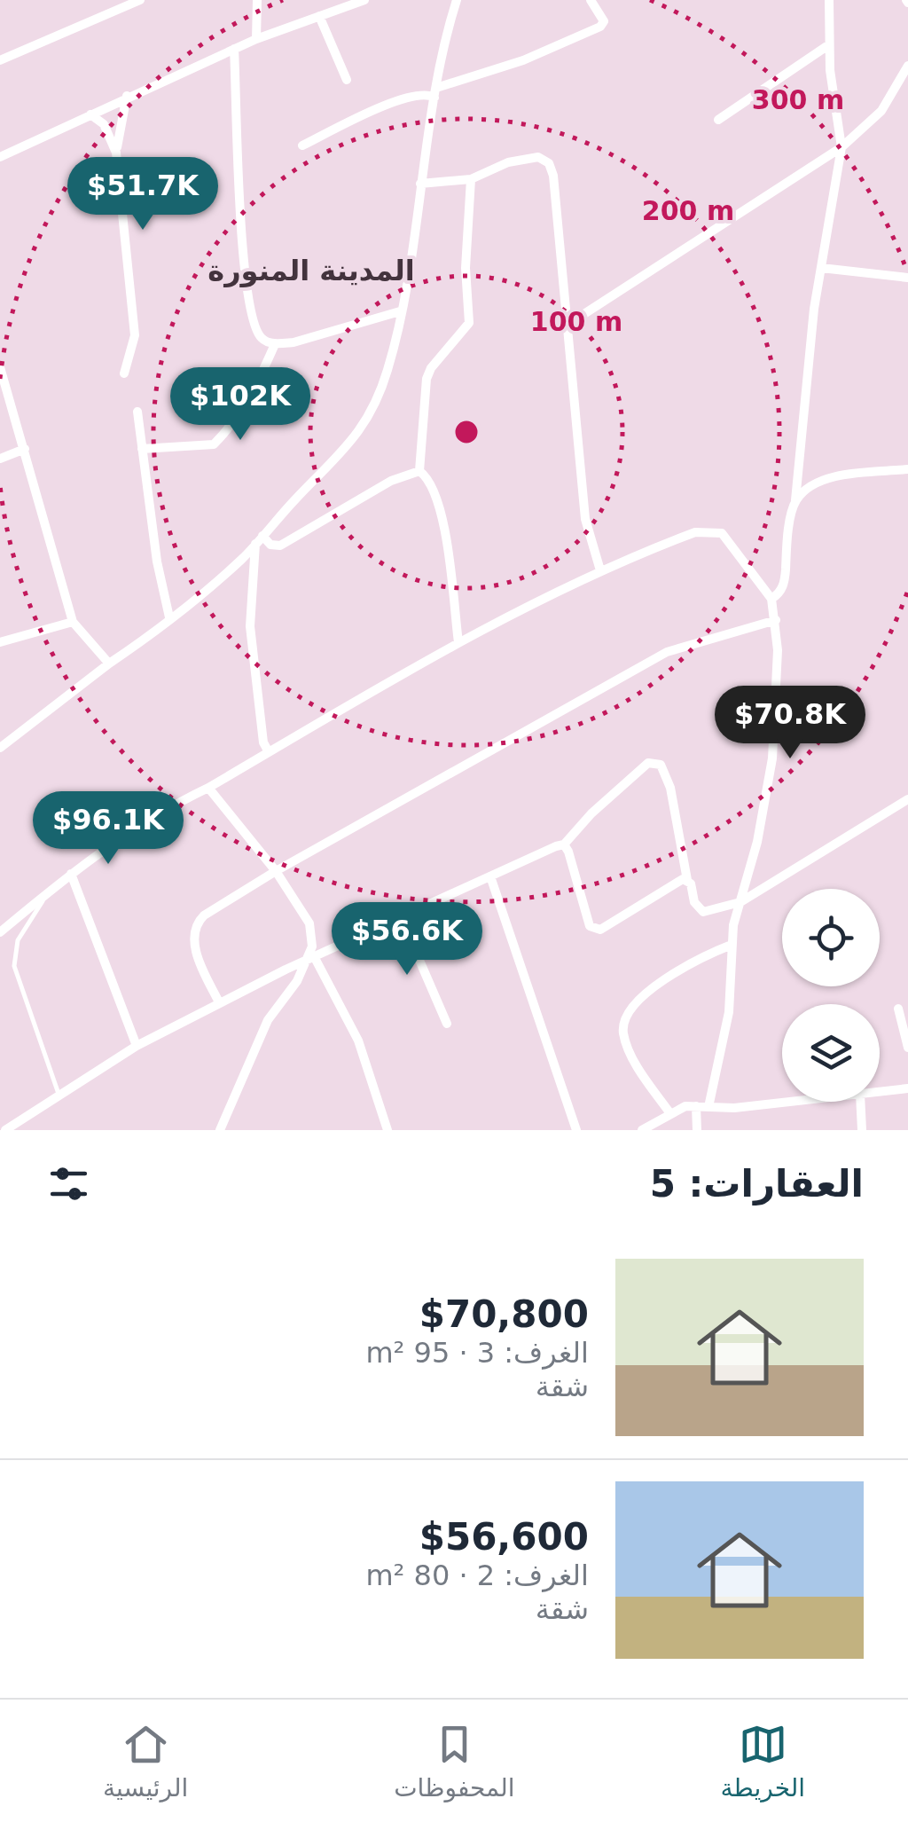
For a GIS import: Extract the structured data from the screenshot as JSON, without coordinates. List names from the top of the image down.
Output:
{
  "districts": ["المدينة المنورة"],
  "page": {
    "price": [
      "$51.7K",
      "$102K",
      "$70.8K",
      "$96.1K",
      "$56.6K"
    ],
    "heading": "العقارات: 5",
    "list": [
      {
        "name": "$70,800",
        "note": "الغرف: 3 · 95 m² · شقة"
      },
      {
        "name": "$56,600",
        "note": "الغرف: 2 · 80 m² · شقة"
      }
    ],
    "tabs": ["الخريطة", "المحفوظات", "الرئيسية"]
  },
  "rings": ["300 m", "200 m", "100 m"]
}
